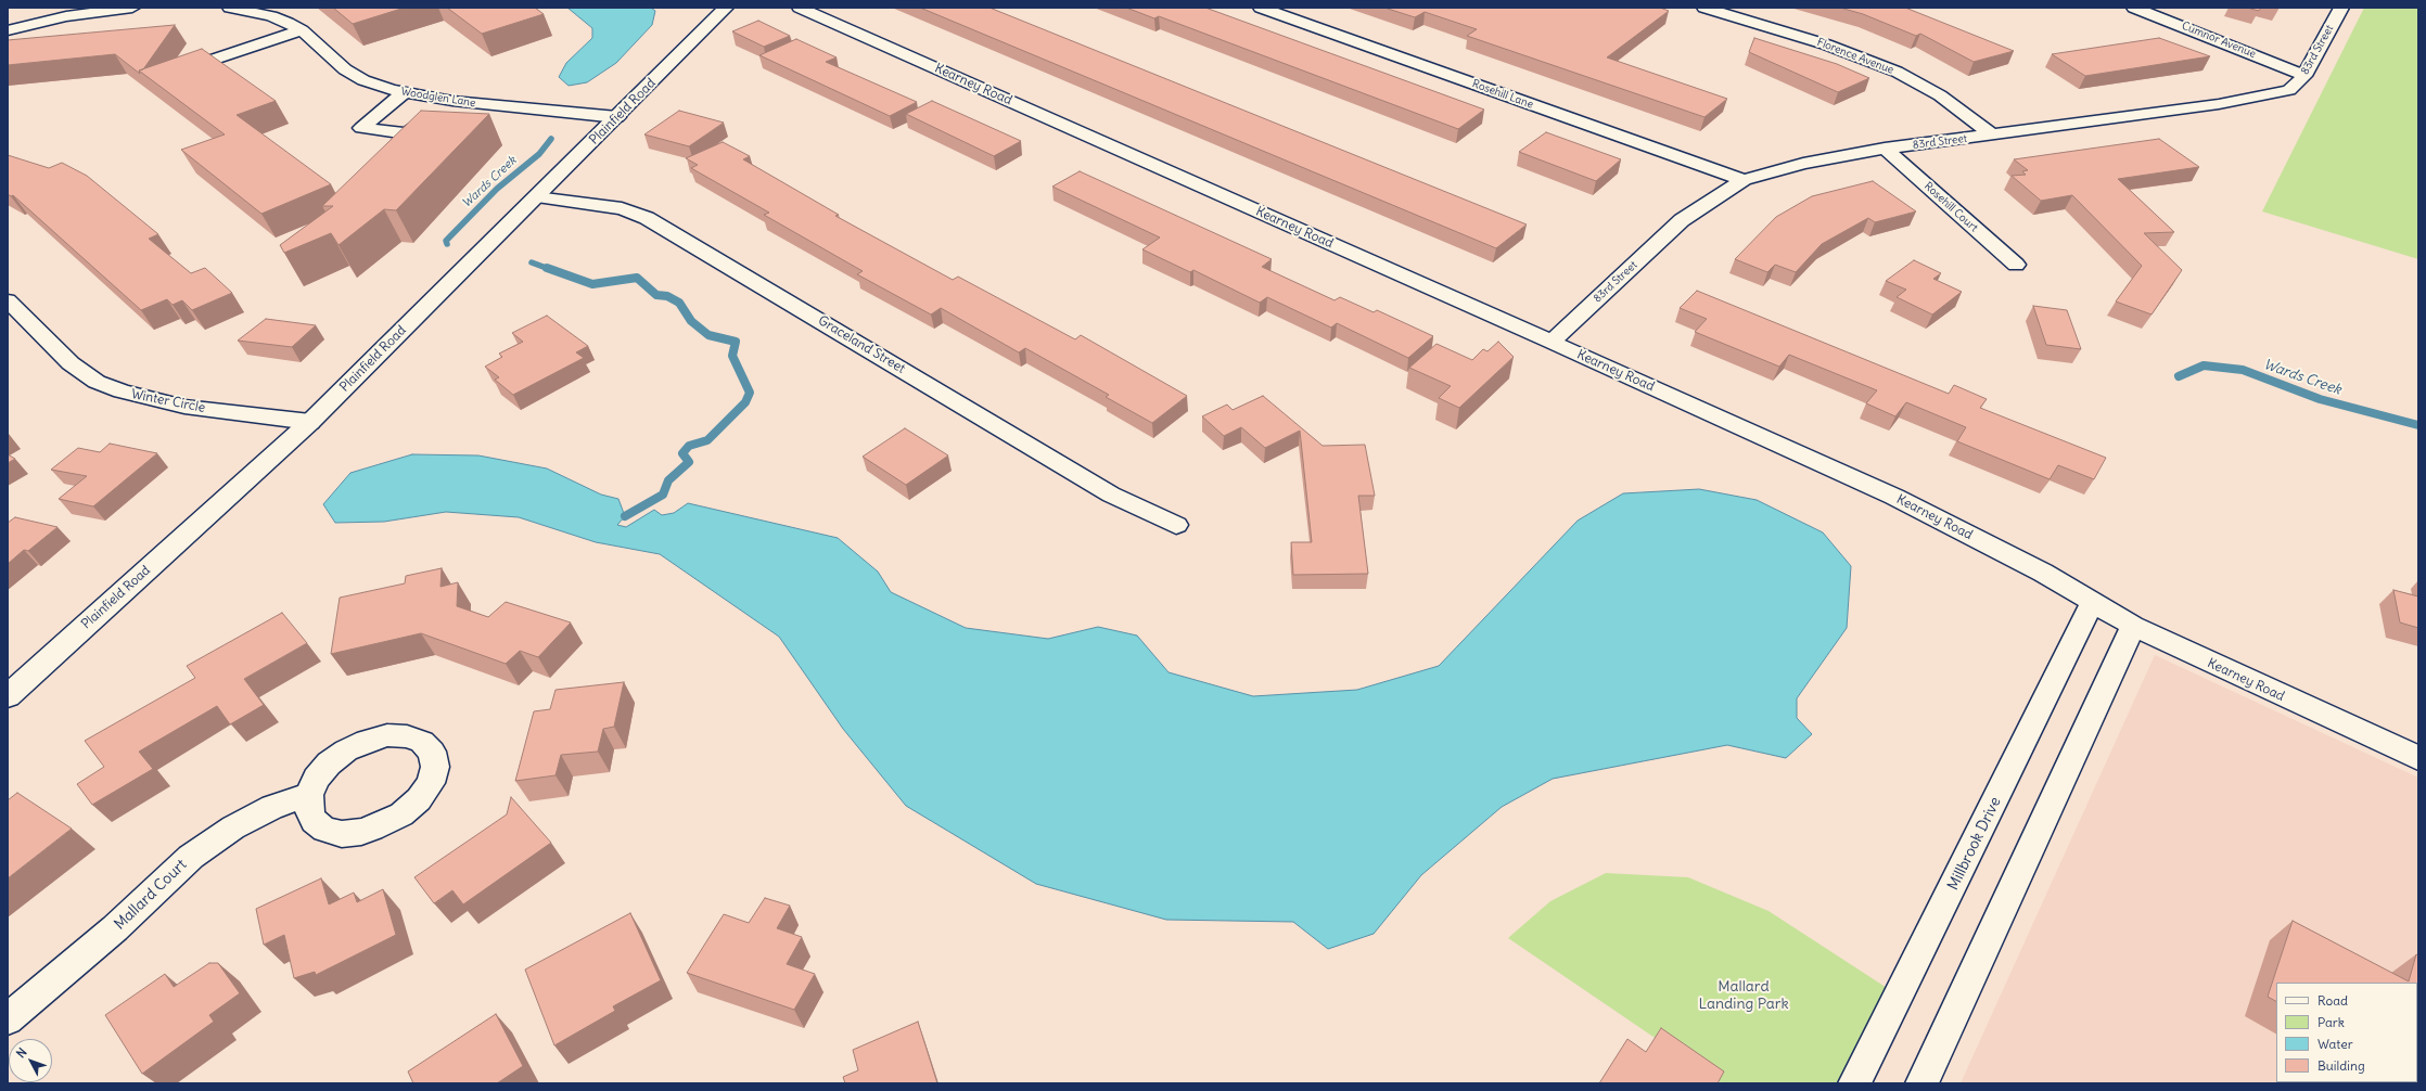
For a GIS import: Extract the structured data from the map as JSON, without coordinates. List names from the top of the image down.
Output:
{
  "streets": {
    "street": [
      "Cumnor Avenue",
      "83rd Street",
      "Florence Avenue",
      "Kearney Road",
      "Rosehill Lane",
      "Woodglen Lane",
      "Plainfield Road",
      "Rosehill Court",
      "Graceland Street",
      "Winter Circle",
      "Millbrook Drive",
      "Mallard Court"
    ]
  },
  "crossings": [
    ["Cumnor Avenue", "83rd Street"],
    ["83rd Street", "Florence Avenue"],
    ["83rd Street", "Kearney Road"],
    ["83rd Street", "Rosehill Lane"],
    ["83rd Street", "Rosehill Court"],
    ["Kearney Road", "Millbrook Drive"],
    ["Woodglen Lane", "Plainfield Road"],
    ["Plainfield Road", "Graceland Street"],
    ["Plainfield Road", "Winter Circle"]
  ],
  "water": ["Wards Creek"],
  "parks": ["Mallard Landing Park"],
  "legend": [
    "Road",
    "Park",
    "Water",
    "Building"
  ],
  "north": "top left"
}
